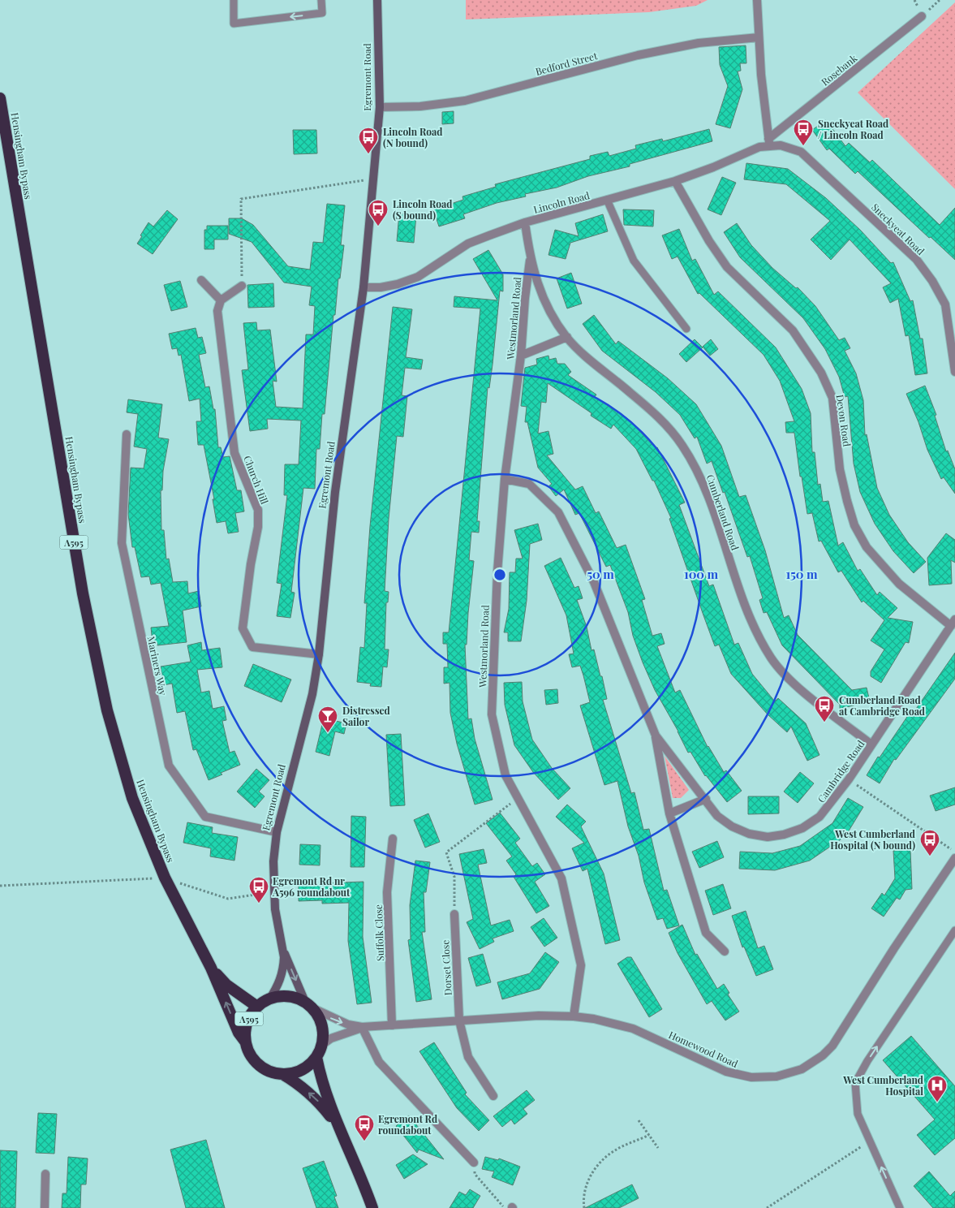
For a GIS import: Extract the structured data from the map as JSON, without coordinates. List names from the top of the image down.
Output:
{
  "streets": {
    "highway": ["Hensingham Bypass", "A595"],
    "main road": ["Egremont Road"],
    "street": [
      "Bedford Street",
      "Rosebank",
      "Lincoln Road",
      "Sneckyeat Road",
      "Westmorland Road",
      "Devon Road",
      "Church Hill",
      "Cumberland Road",
      "Mariners Way",
      "Cambridge Road",
      "Suffolk Close",
      "Dorset Close",
      "Homewood Road"
    ]
  },
  "crossings": [
    ["Bedford Street", "Egremont Road"],
    ["Rosebank", "Lincoln Road"],
    ["Rosebank", "Sneckyeat Road"],
    ["Egremont Road", "Lincoln Road"],
    ["Egremont Road", "Church Hill"],
    ["Egremont Road", "Mariners Way"],
    ["Hensingham Bypass", "A595"],
    ["Lincoln Road", "Sneckyeat Road"],
    ["Lincoln Road", "Devon Road"],
    ["Lincoln Road", "Cumberland Road"],
    ["Westmorland Road", "Cumberland Road"],
    ["Westmorland Road", "Cambridge Road"],
    ["Westmorland Road", "Homewood Road"],
    ["Devon Road", "Cambridge Road"],
    ["Cumberland Road", "Cambridge Road"],
    ["Suffolk Close", "Homewood Road"],
    ["Dorset Close", "Homewood Road"]
  ],
  "places": {
    "bus stop": [
      "Sneckyeat Road / Lincoln Road",
      "Lincoln Road (N bound)",
      "Lincoln Road (S bound)",
      "Cumberland Road at Cambridge Road",
      "West Cumberland Hospital (N bound)",
      "Egremont Rd nr A596 roundabout",
      "Egremont Rd roundabout"
    ],
    "bar": ["Distressed Sailor"],
    "hospital": ["West Cumberland Hospital"]
  },
  "rings": ["50 m", "100 m", "150 m"]
}
